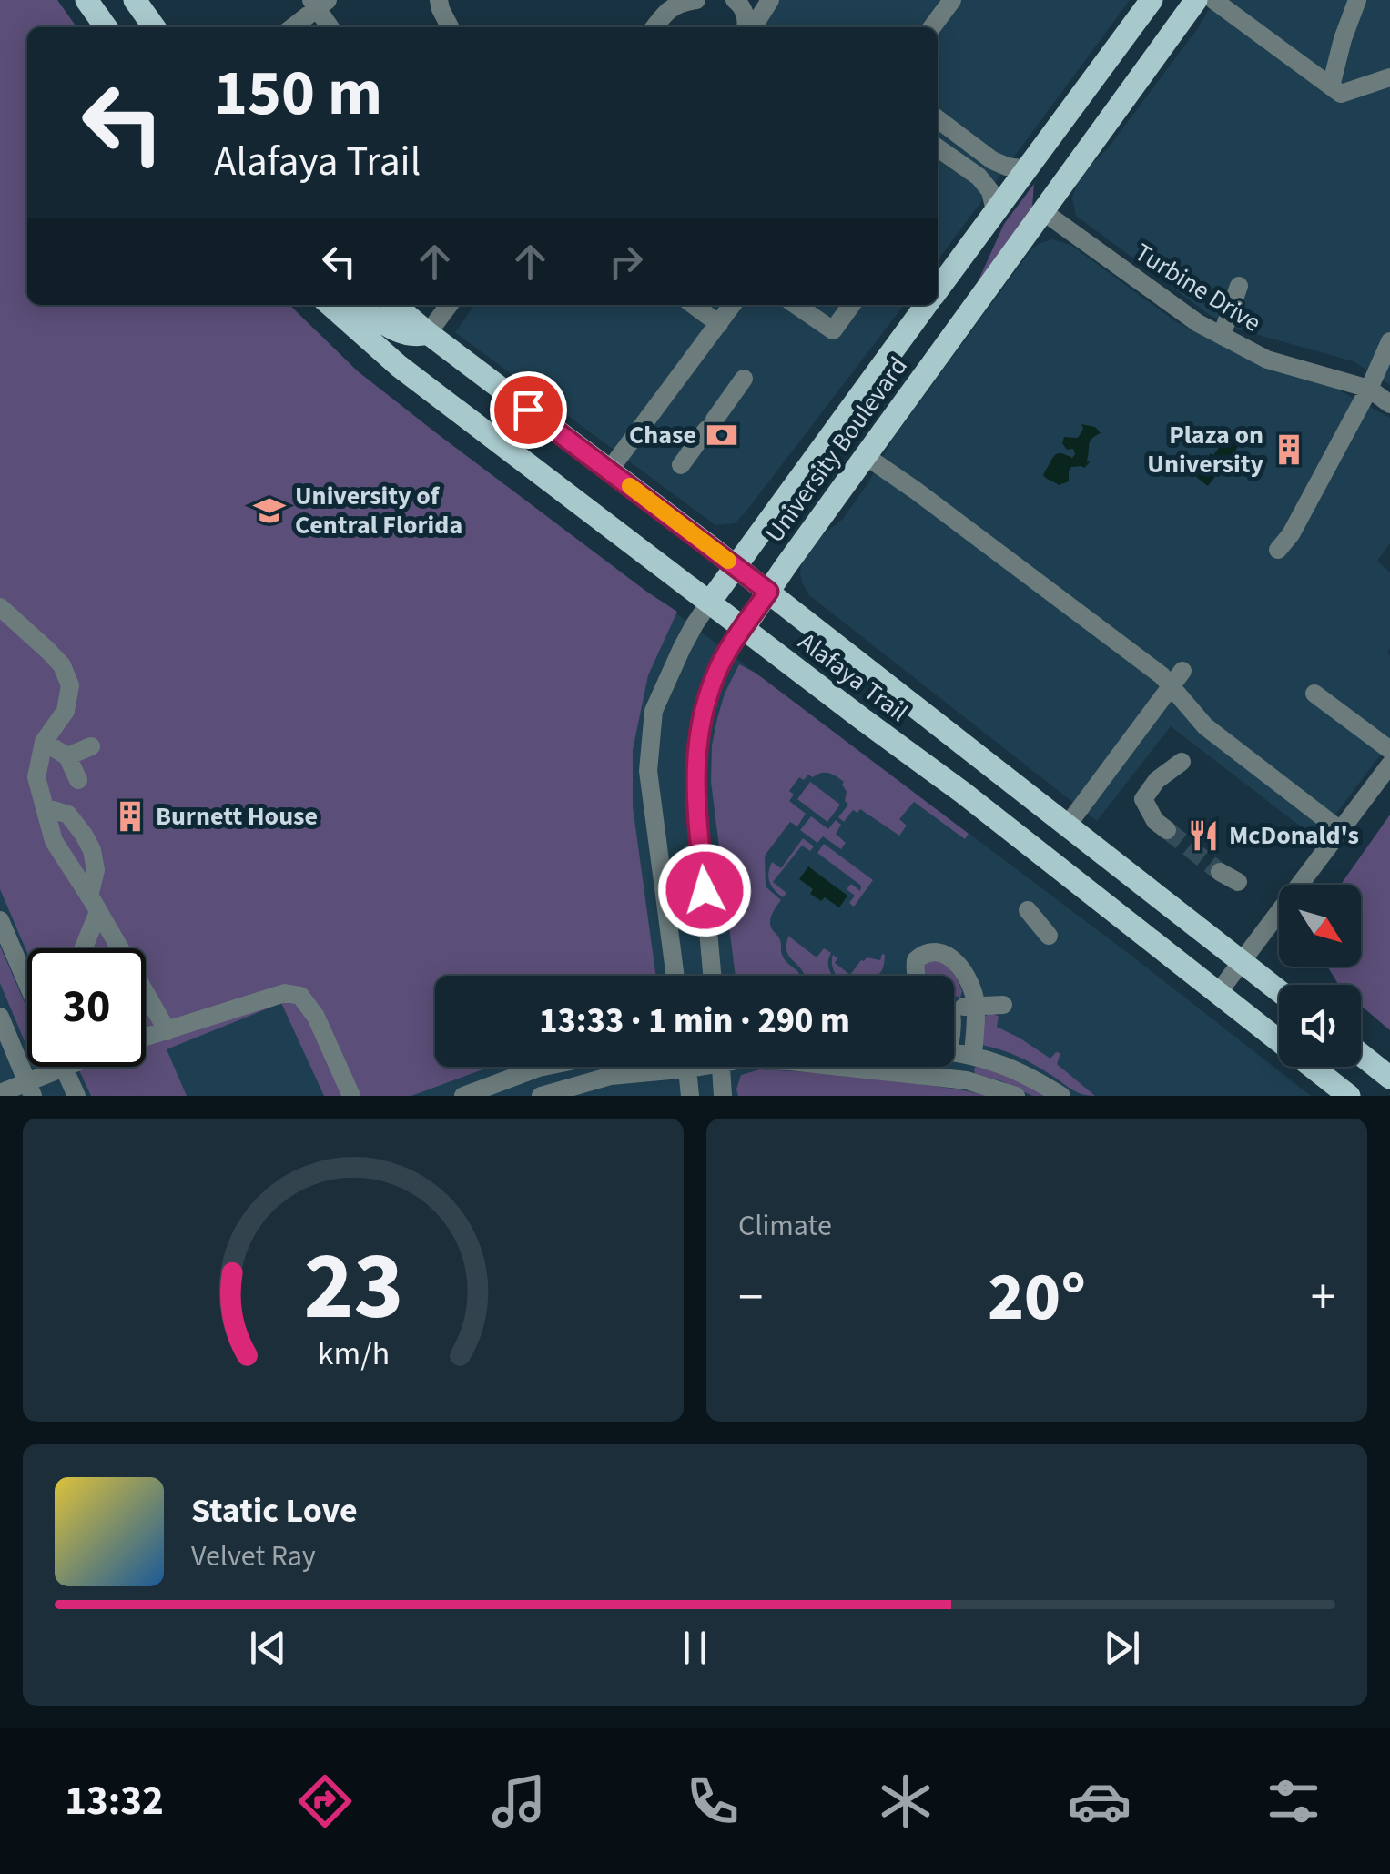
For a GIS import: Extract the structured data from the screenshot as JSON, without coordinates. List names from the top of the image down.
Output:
{
  "streets": {
    "main road": ["University Boulevard", "Alafaya Trail"],
    "street": ["Turbine Drive"]
  },
  "crossings": [
    ["Turbine Drive", "University Boulevard"],
    ["University Boulevard", "Alafaya Trail"]
  ],
  "places": {
    "bank": ["Chase"],
    "building": ["Plaza on University", "Burnett House"],
    "school or university": ["University of Central Florida"],
    "restaurant": ["McDonald's"]
  },
  "north": "bottom right",
  "page": {
    "turn": ["150 m", "Alafaya Trail"],
    "limit": "30",
    "trip": "13:33 · 1 min · 290 m",
    "tile": "Climate",
    "heat": ["−", "20°", "+"],
    "song": ["Static Love", "Velvet Ray"],
    "tabs": "13:32",
    "gauge": ["23", "km/h"]
  }
}
